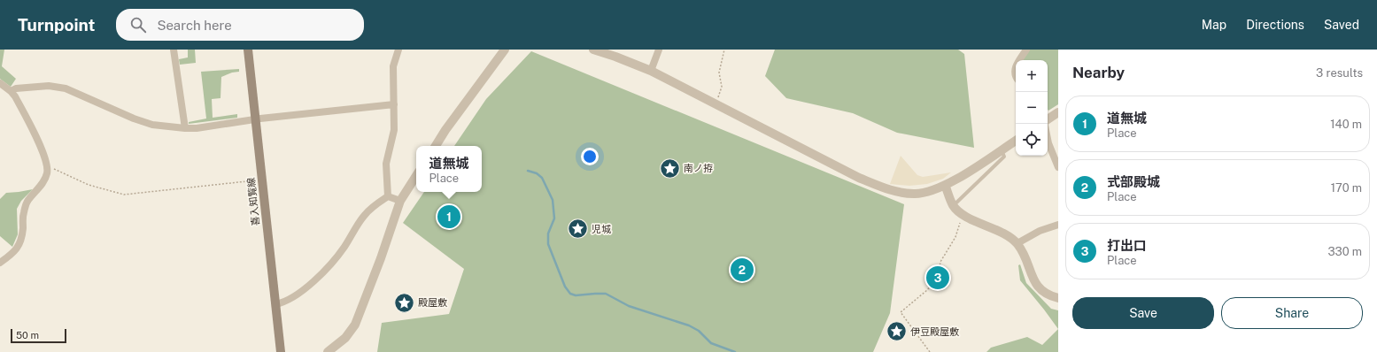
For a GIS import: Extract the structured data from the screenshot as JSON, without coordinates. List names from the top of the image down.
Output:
{
  "streets": {
    "main road": ["喜入知覧線"]
  },
  "places": {
    "place": [
      "南ノ拵",
      "児城",
      "殿屋敷",
      "伊豆殿屋敷"
    ]
  },
  "scale_bar": "50 m",
  "page": {
    "header": "Turnpoint",
    "search": "Search here",
    "nav": ["Map", "Directions", "Saved"],
    "heading": ["Nearby", "3 results"],
    "map_buttons": ["+", "−"],
    "list": [
      {
        "mark": "1",
        "name": "道無城",
        "note": "Place",
        "value": "140 m"
      },
      {
        "mark": "2",
        "name": "式部殿城",
        "note": "Place",
        "value": "170 m"
      },
      {
        "mark": "3",
        "name": "打出口",
        "note": "Place",
        "value": "330 m"
      }
    ],
    "popup": ["道無城", "Place"],
    "pins": ["1", "2", "3"],
    "buttons": ["Save", "Share"],
    "scale": "50 m"
  }
}
